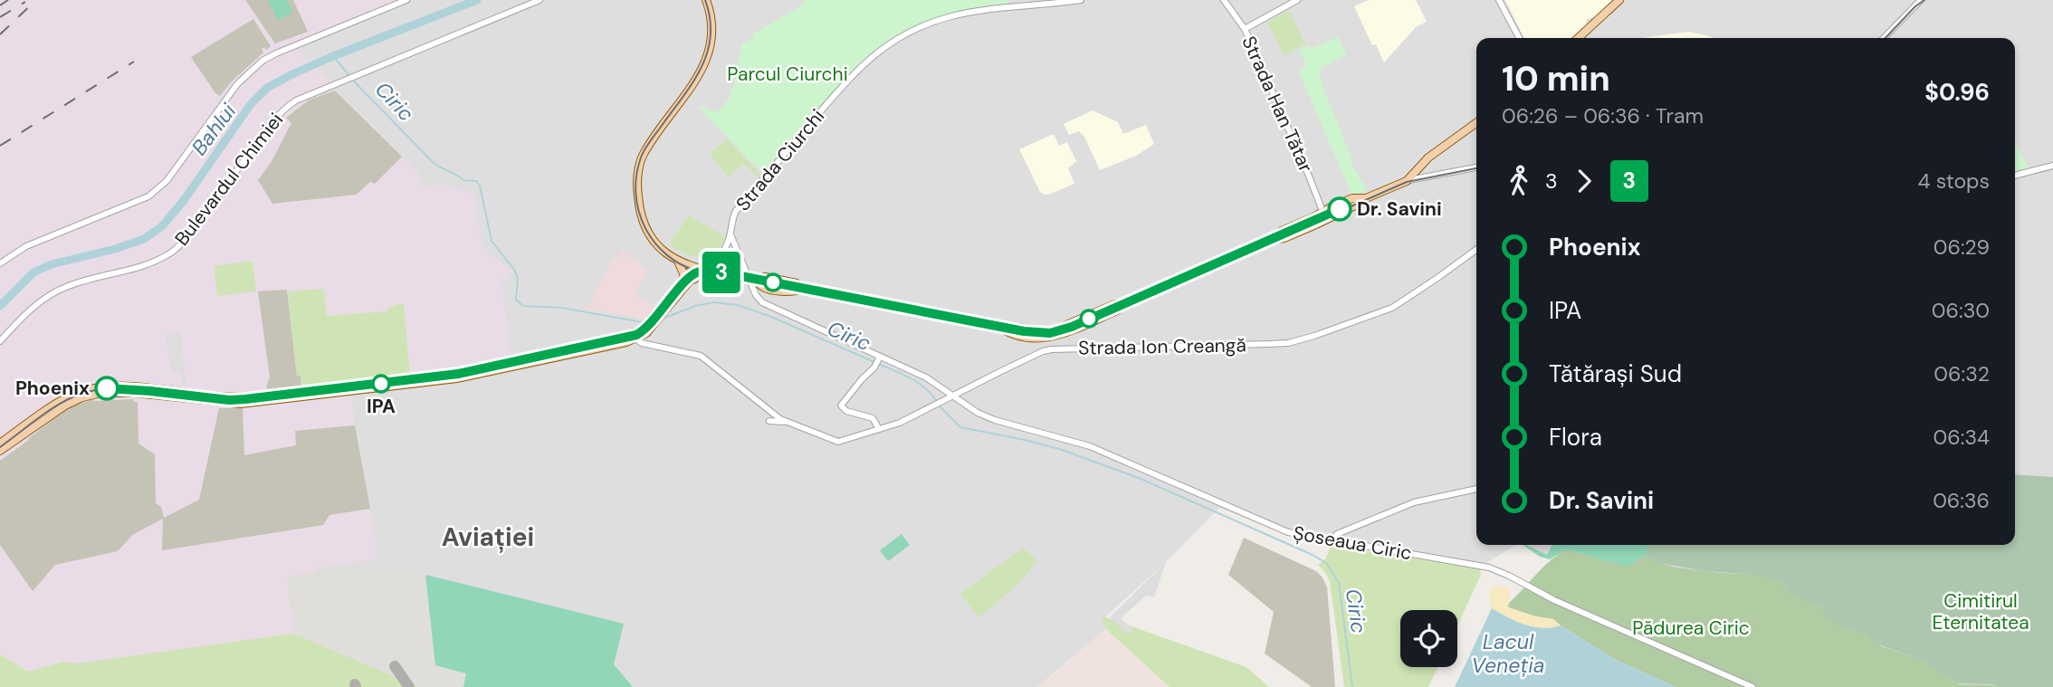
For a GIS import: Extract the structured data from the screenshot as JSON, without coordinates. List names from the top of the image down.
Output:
{
  "streets": {
    "street": [
      "Strada Han Tătar",
      "Strada Ciurchi",
      "Bulevardul Chimiei",
      "Strada Ion Creangă",
      "Șoseaua Ciric"
    ]
  },
  "crossings": [
    ["Strada Ciurchi", "Șoseaua Ciric"],
    ["Strada Ion Creangă", "Șoseaua Ciric"]
  ],
  "districts": ["Aviației"],
  "water": ["Ciric", "Bahlui", "Lacul Veneția"],
  "parks": ["Parcul Ciurchi", "Cimitirul Eternitatea", "Pădurea Ciric"],
  "places": ["Dr. Savini", "IPA", "Phoenix"],
  "lines": ["tram line 3"],
  "page": {
    "on_map": "3",
    "heading": ["10 min", "06:26 – 06:36 · Tram", "$0.96"],
    "legs": ["3", "3", "4 stops"],
    "list": [
      {
        "name": "Phoenix",
        "value": "06:29"
      },
      {
        "name": "IPA",
        "value": "06:30"
      },
      {
        "name": "Tătărași Sud",
        "value": "06:32"
      },
      {
        "name": "Flora",
        "value": "06:34"
      },
      {
        "name": "Dr. Savini",
        "value": "06:36"
      }
    ]
  }
}
